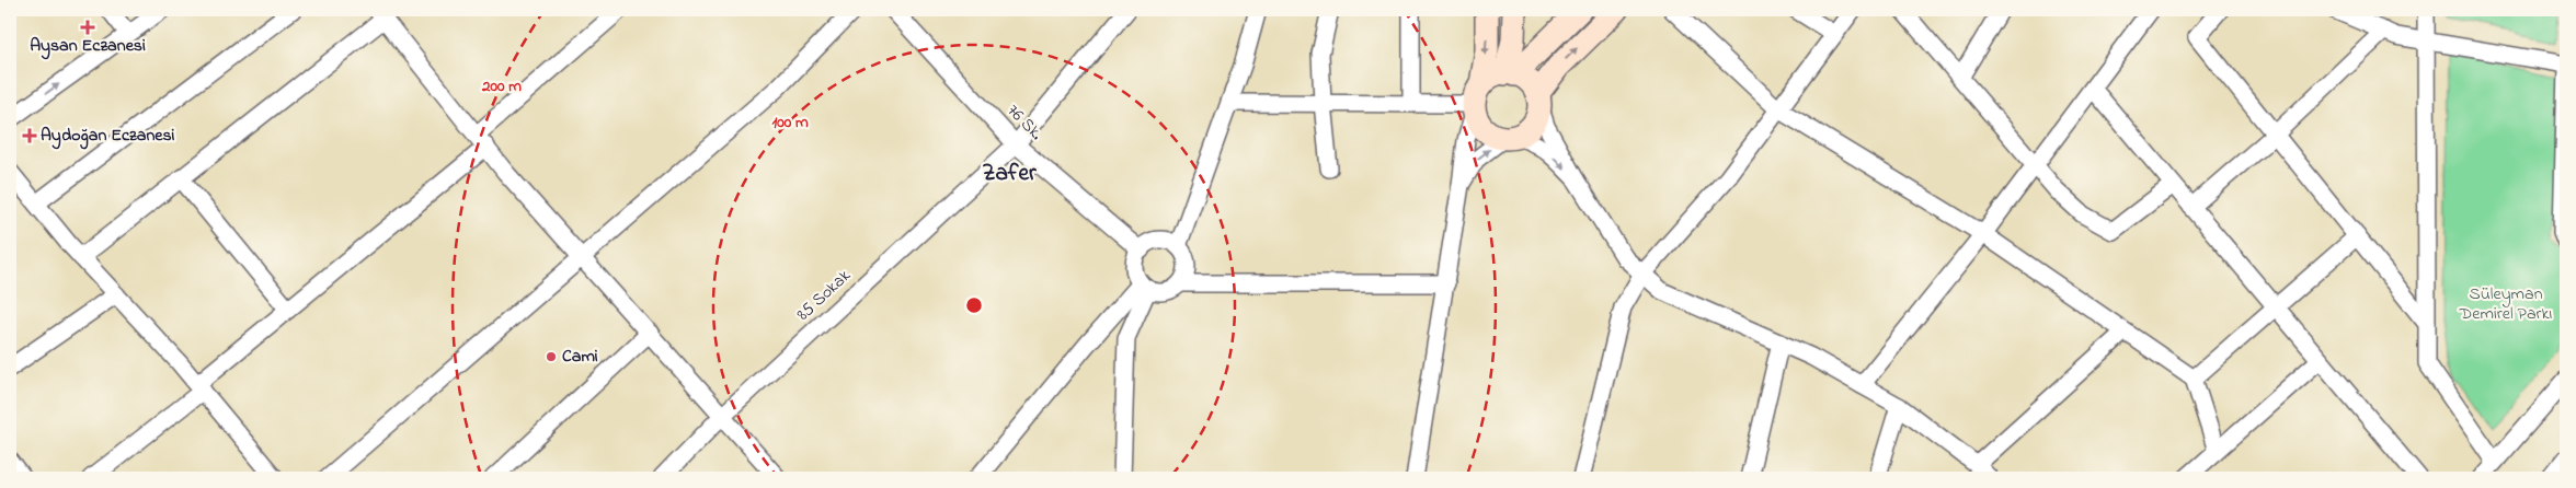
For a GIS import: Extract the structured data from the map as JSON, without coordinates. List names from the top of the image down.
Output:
{
  "streets": {
    "street": ["76 Sk.", "85 Sokak"]
  },
  "crossings": [
    ["76 Sk.", "85 Sokak"]
  ],
  "districts": ["Zafer"],
  "parks": ["Süleyman Demirel Parkı"],
  "places": {
    "health": ["Aysan Eczanesi", "Aydoğan Eczanesi"],
    "other": ["Cami"]
  },
  "rings": ["200 m", "100 m"]
}
